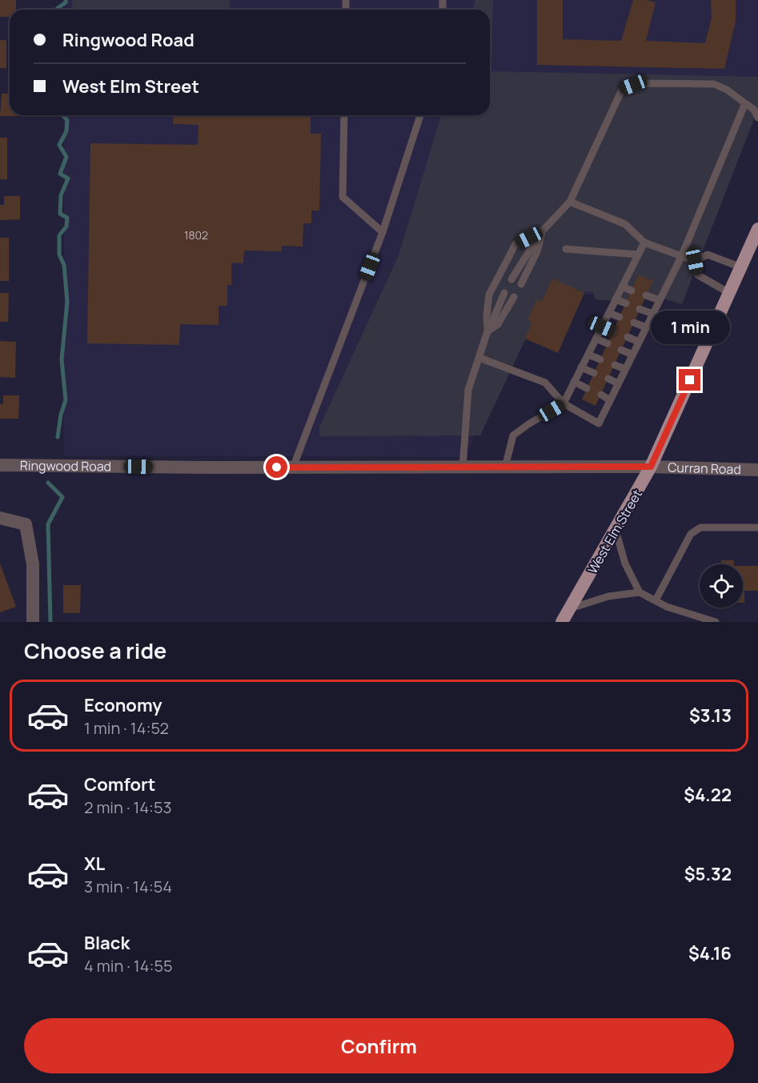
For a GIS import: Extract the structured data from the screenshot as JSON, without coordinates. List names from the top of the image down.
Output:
{
  "streets": {
    "main road": ["West Elm Street"],
    "street": ["Ringwood Road", "Curran Road"]
  },
  "crossings": [
    ["Ringwood Road", "Curran Road"],
    ["Ringwood Road", "West Elm Street"],
    ["Curran Road", "West Elm Street"]
  ],
  "house_numbers": ["1802"],
  "page": {
    "banner": ["Ringwood Road", "West Elm Street"],
    "bubble": "1 min",
    "heading": "Choose a ride",
    "list": [
      {
        "name": "Economy",
        "note": "1 min · 14:52",
        "value": "$3.13"
      },
      {
        "name": "Comfort",
        "note": "2 min · 14:53",
        "value": "$4.22"
      },
      {
        "name": "XL",
        "note": "3 min · 14:54",
        "value": "$5.32"
      },
      {
        "name": "Black",
        "note": "4 min · 14:55",
        "value": "$4.16"
      }
    ],
    "buttons": "Confirm"
  }
}
